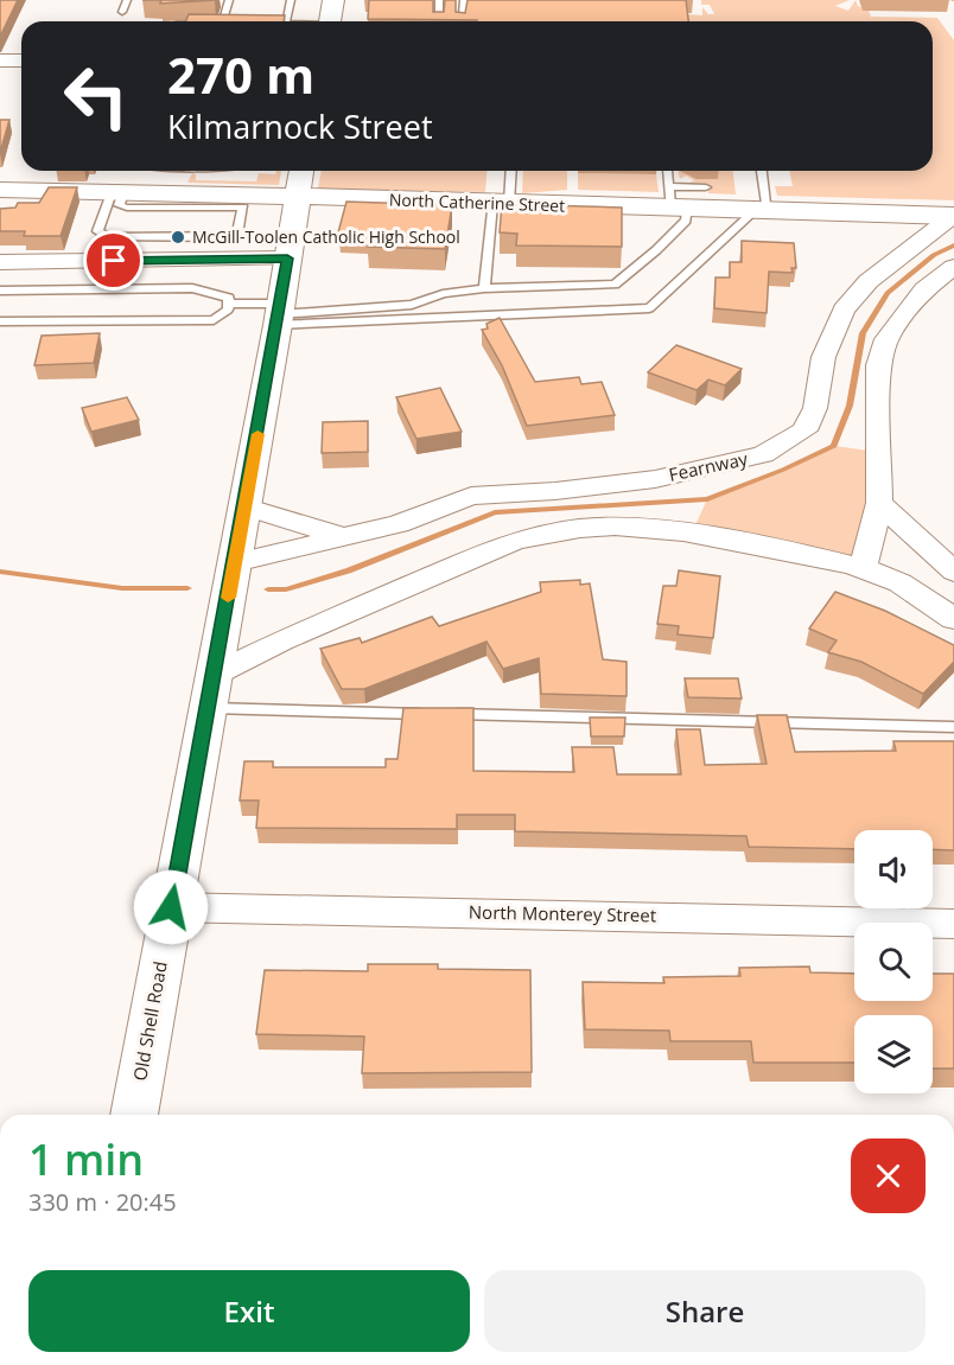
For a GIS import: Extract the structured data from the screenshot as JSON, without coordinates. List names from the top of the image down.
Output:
{
  "streets": {
    "street": [
      "North Catherine Street",
      "Fearnway",
      "North Monterey Street",
      "Old Shell Road"
    ]
  },
  "crossings": [
    ["North Catherine Street", "Fearnway"],
    ["North Catherine Street", "Old Shell Road"],
    ["Fearnway", "Old Shell Road"],
    ["North Monterey Street", "Old Shell Road"]
  ],
  "places": ["McGill-Toolen Catholic High School"],
  "page": {
    "turn": ["270 m", "Kilmarnock Street"],
    "heading": ["1 min", "330 m · 20:45"],
    "buttons": ["Exit", "Share"]
  }
}
